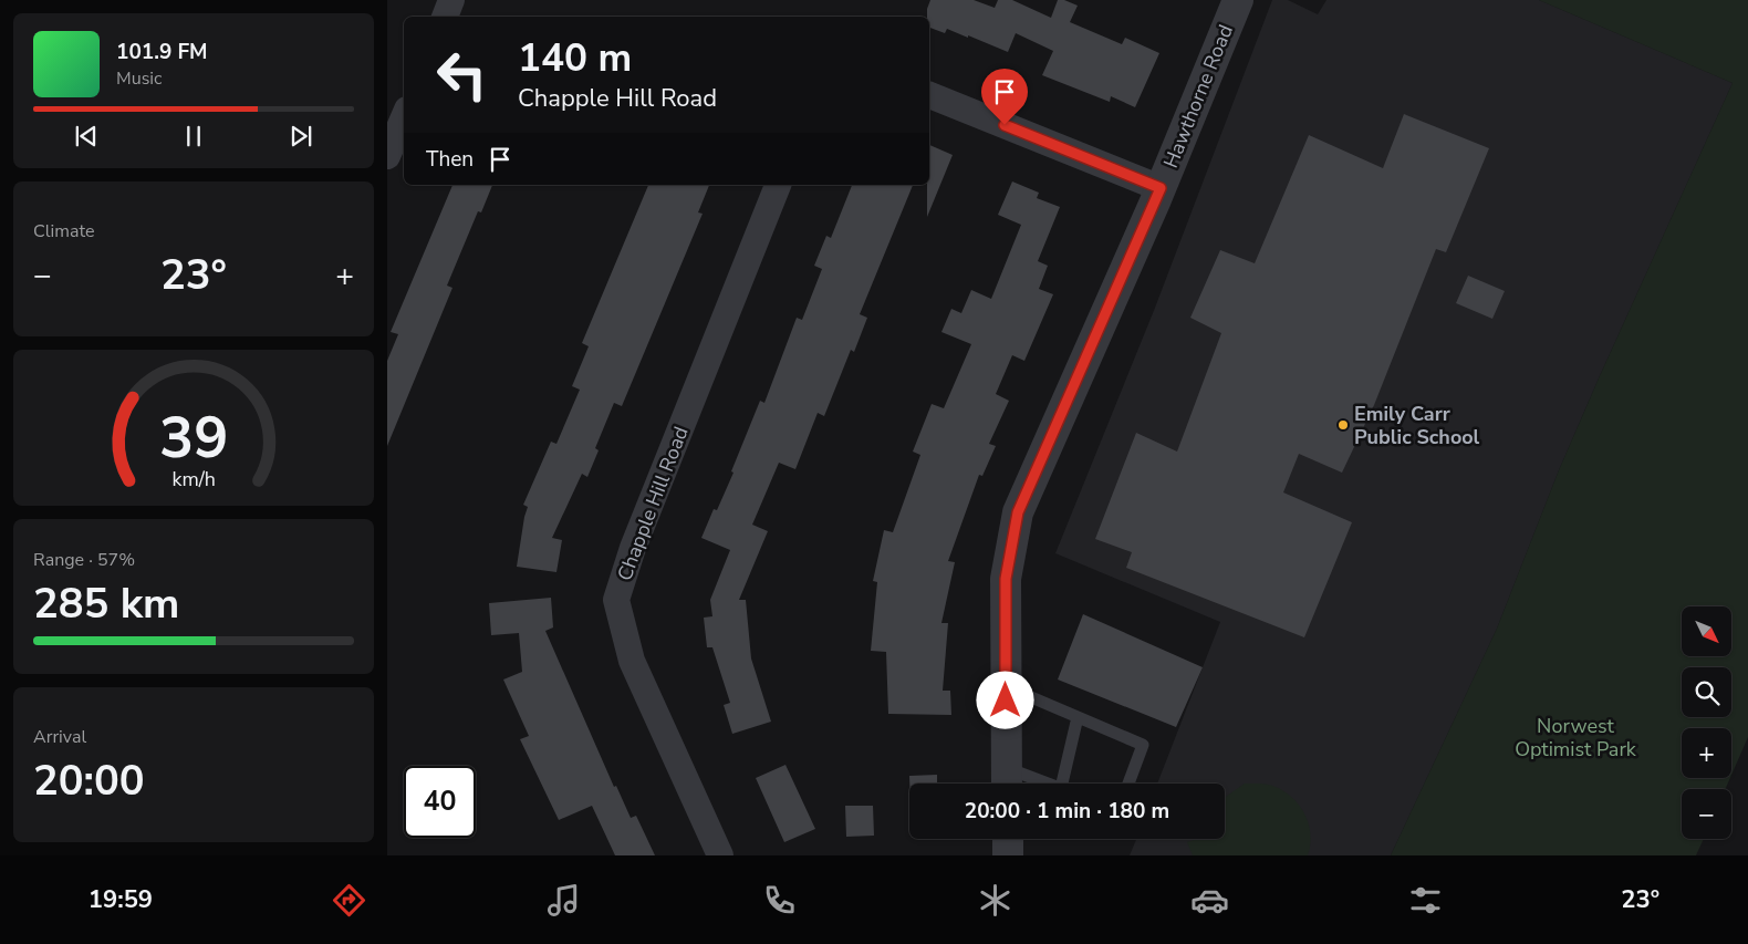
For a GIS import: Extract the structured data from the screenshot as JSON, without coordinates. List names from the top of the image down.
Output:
{
  "streets": {
    "street": ["Hawthorne Road", "Chapple Hill Road"]
  },
  "parks": ["Norwest Optimist Park"],
  "places": ["Emily Carr Public School"],
  "north": "bottom right",
  "page": {
    "turn": ["140 m", "Chapple Hill Road"],
    "song": ["101.9 FM", "Music"],
    "then": "Then",
    "tile": [
      "Climate",
      ["Range · 57%", "285 km"],
      ["Arrival", "20:00"]
    ],
    "heat": ["−", "23°", "+"],
    "map_buttons": ["+", "−"],
    "limit": "40",
    "trip": "20:00 · 1 min · 180 m",
    "tabs": ["19:59", "23°"],
    "gauge": ["39", "km/h"]
  }
}
